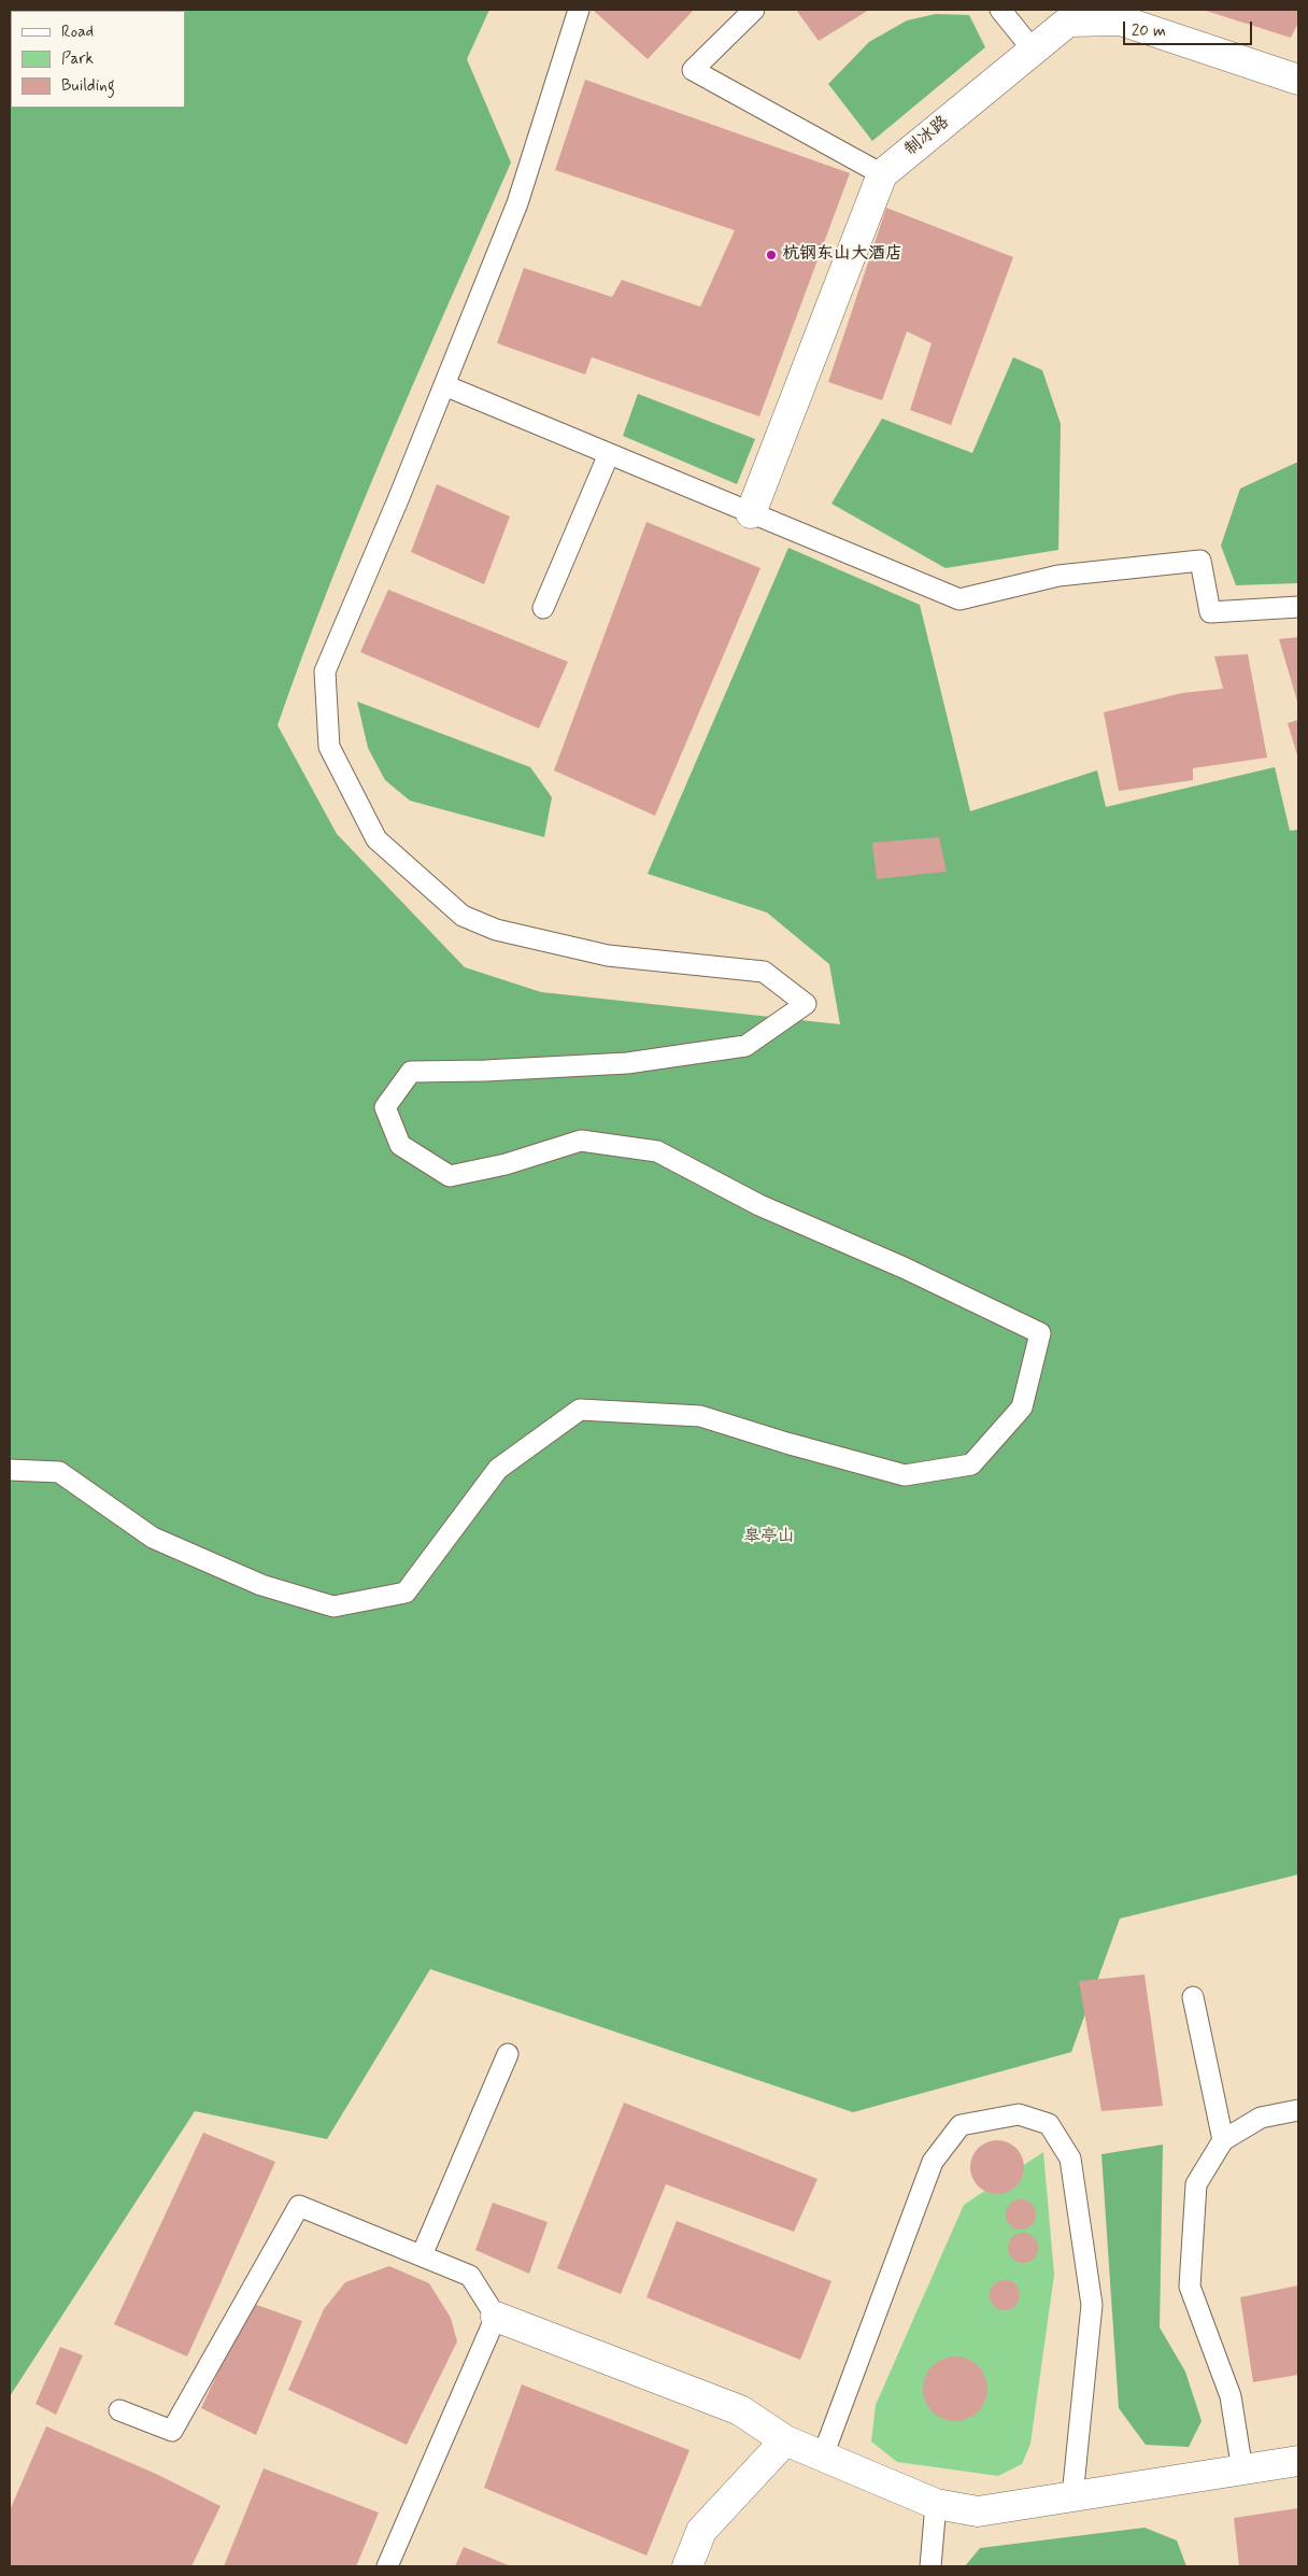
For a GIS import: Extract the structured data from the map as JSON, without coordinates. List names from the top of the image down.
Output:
{
  "streets": {
    "street": ["制冰路"]
  },
  "parks": ["皋亭山"],
  "places": ["杭钢东山大酒店"],
  "legend": ["Road", "Park", "Building"],
  "scale_bar": "20 m"
}
